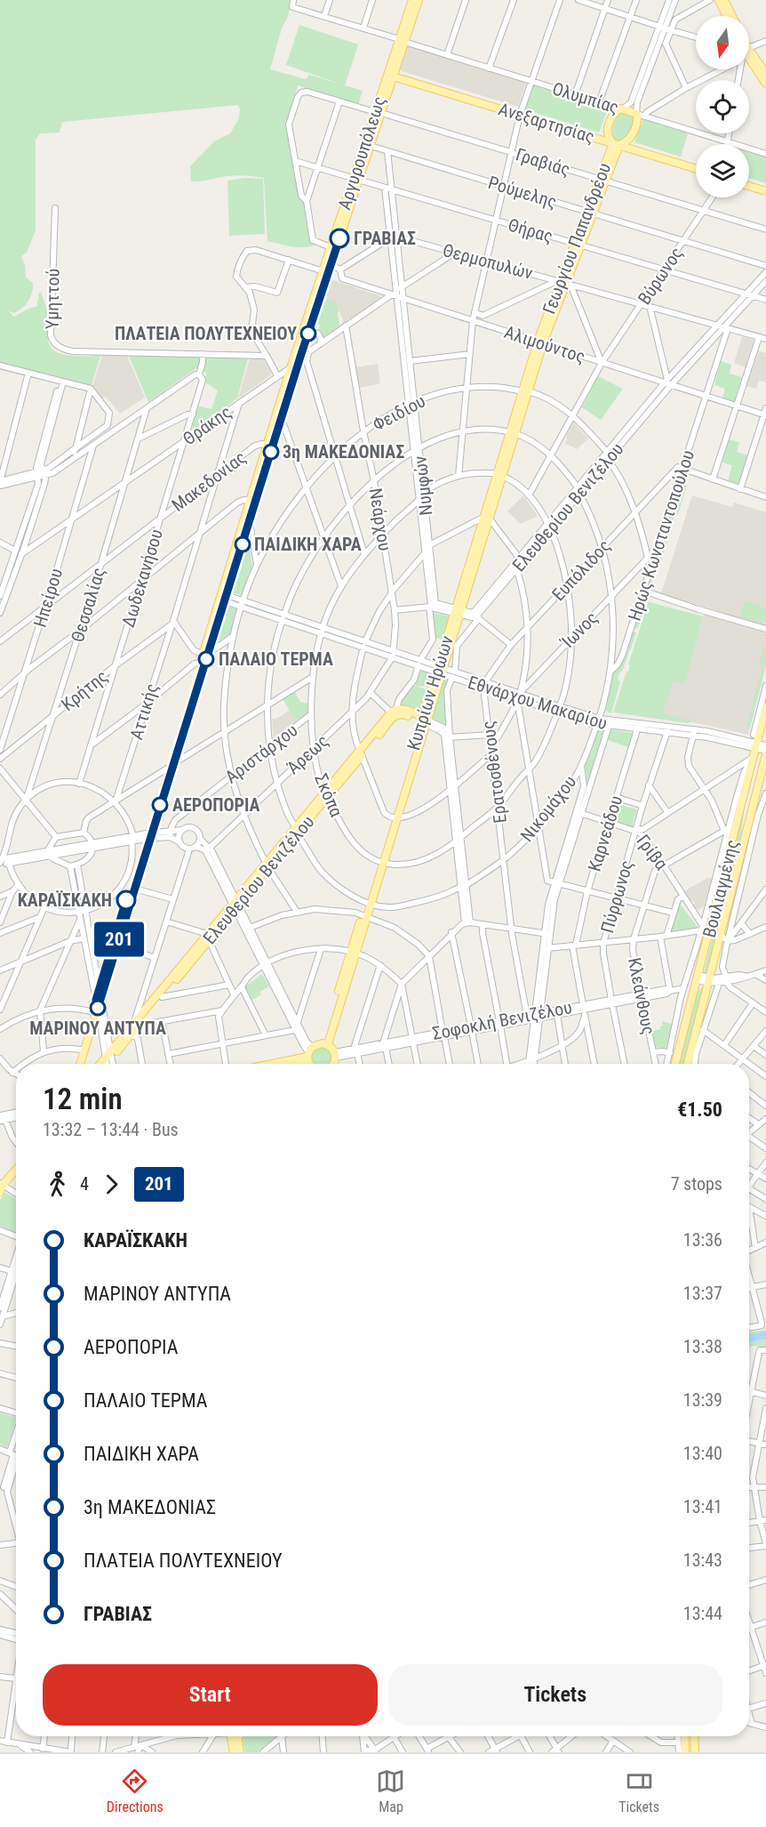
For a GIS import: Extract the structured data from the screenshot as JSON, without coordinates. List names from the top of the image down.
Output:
{
  "streets": {
    "main road": [
      "Ολυμπίας",
      "Ανεξαρτησίας",
      "Αργυρουπόλεως",
      "Γεωργίου Παπανδρέου",
      "Ελευθερίου Βενιζέλου",
      "Κυπρίων Ηρώων",
      "Βουλιαγμένης"
    ],
    "street": [
      "Γραβιάς",
      "Ρούμελης",
      "Θήρας",
      "Θερμοπυλών",
      "Βύρωνος",
      "Υμηττού",
      "Αλιμούντος",
      "Φειδίου",
      "Θράκης",
      "Μακεδονίας",
      "Νυμφών",
      "Νεάρχου",
      "Ηρώς Κωνσταντοπούλου",
      "Ευπόλιδος",
      "Δωδεκανήσου",
      "Ηπείρου",
      "Θεσσαλίας",
      "Ίωνος",
      "Κρήτης",
      "Εθνάρχου Μακαρίου",
      "Αττικής",
      "Αριστάρχου",
      "Άρεως",
      "Ερατοσθένους",
      "Σκόπα",
      "Νικομάχου",
      "Καρνεάδου",
      "Γρίβα",
      "Πύρρωνος",
      "Κλεάνθους",
      "Σοφοκλή Βενιζέλου"
    ]
  },
  "crossings": [
    ["Ολυμπίας", "Ανεξαρτησίας"],
    ["Ολυμπίας", "Αργυρουπόλεως"],
    ["Ολυμπίας", "Γεωργίου Παπανδρέου"],
    ["Ανεξαρτησίας", "Αργυρουπόλεως"],
    ["Ανεξαρτησίας", "Γεωργίου Παπανδρέου"],
    ["Αργυρουπόλεως", "Γραβιάς"],
    ["Αργυρουπόλεως", "Ρούμελης"],
    ["Αργυρουπόλεως", "Θήρας"],
    ["Αργυρουπόλεως", "Αλιμούντος"],
    ["Αργυρουπόλεως", "Θράκης"],
    ["Αργυρουπόλεως", "Μακεδονίας"],
    ["Γραβιάς", "Θήρας"],
    ["Γραβιάς", "Γεωργίου Παπανδρέου"],
    ["Γραβιάς", "Βύρωνος"],
    ["Ρούμελης", "Γεωργίου Παπανδρέου"],
    ["Ρούμελης", "Βύρωνος"],
    ["Θήρας", "Γεωργίου Παπανδρέου"],
    ["Θήρας", "Βύρωνος"],
    ["Γεωργίου Παπανδρέου", "Θερμοπυλών"],
    ["Γεωργίου Παπανδρέου", "Αλιμούντος"],
    ["Γεωργίου Παπανδρέου", "Κυπρίων Ηρώων"],
    ["Θερμοπυλών", "Βύρωνος"],
    ["Θερμοπυλών", "Ηρώς Κωνσταντοπούλου"],
    ["Βύρωνος", "Αλιμούντος"],
    ["Βύρωνος", "Φειδίου"],
    ["Βύρωνος", "Νικομάχου"],
    ["Υμηττού", "Δωδεκανήσου"],
    ["Αλιμούντος", "Νυμφών"],
    ["Αλιμούντος", "Ελευθερίου Βενιζέλου"],
    ["Αλιμούντος", "Ηρώς Κωνσταντοπούλου"],
    ["Αλιμούντος", "Κυπρίων Ηρώων"],
    ["Φειδίου", "Νυμφών"],
    ["Φειδίου", "Ελευθερίου Βενιζέλου"],
    ["Φειδίου", "Νεάρχου"],
    ["Φειδίου", "Κυπρίων Ηρώων"],
    ["Φειδίου", "Εθνάρχου Μακαρίου"],
    ["Φειδίου", "Αριστάρχου"],
    ["Φειδίου", "Άρεως"],
    ["Θράκης", "Δωδεκανήσου"],
    ["Θράκης", "Ηπείρου"],
    ["Θράκης", "Θεσσαλίας"],
    ["Θράκης", "Αττικής"],
    ["Μακεδονίας", "Δωδεκανήσου"],
    ["Μακεδονίας", "Ηπείρου"],
    ["Μακεδονίας", "Θεσσαλίας"],
    ["Μακεδονίας", "Αττικής"],
    ["Νυμφών", "Ελευθερίου Βενιζέλου"],
    ["Νυμφών", "Εθνάρχου Μακαρίου"],
    ["Νυμφών", "Σκόπα"],
    ["Ελευθερίου Βενιζέλου", "Κυπρίων Ηρώων"],
    ["Ελευθερίου Βενιζέλου", "Εθνάρχου Μακαρίου"],
    ["Ελευθερίου Βενιζέλου", "Σκόπα"],
    ["Ελευθερίου Βενιζέλου", "Νικομάχου"],
    ["Νεάρχου", "Εθνάρχου Μακαρίου"],
    ["Νεάρχου", "Άρεως"],
    ["Νεάρχου", "Σκόπα"],
    ["Ηρώς Κωνσταντοπούλου", "Ευπόλιδος"],
    ["Ηρώς Κωνσταντοπούλου", "Ίωνος"],
    ["Ηρώς Κωνσταντοπούλου", "Νικομάχου"],
    ["Ευπόλιδος", "Εθνάρχου Μακαρίου"],
    ["Ευπόλιδος", "Ερατοσθένους"],
    ["Ευπόλιδος", "Νικομάχου"],
    ["Δωδεκανήσου", "Κρήτης"],
    ["Θεσσαλίας", "Κρήτης"],
    ["Ίωνος", "Εθνάρχου Μακαρίου"],
    ["Ίωνος", "Νικομάχου"],
    ["Κρήτης", "Αττικής"],
    ["Κυπρίων Ηρώων", "Εθνάρχου Μακαρίου"],
    ["Κυπρίων Ηρώων", "Σκόπα"],
    ["Κυπρίων Ηρώων", "Νικομάχου"],
    ["Εθνάρχου Μακαρίου", "Άρεως"],
    ["Εθνάρχου Μακαρίου", "Ερατοσθένους"],
    ["Εθνάρχου Μακαρίου", "Σκόπα"],
    ["Εθνάρχου Μακαρίου", "Νικομάχου"],
    ["Εθνάρχου Μακαρίου", "Καρνεάδου"],
    ["Εθνάρχου Μακαρίου", "Βουλιαγμένης"],
    ["Εθνάρχου Μακαρίου", "Πύρρωνος"],
    ["Αριστάρχου", "Σκόπα"],
    ["Άρεως", "Σκόπα"],
    ["Ερατοσθένους", "Νικομάχου"],
    ["Ερατοσθένους", "Σοφοκλή Βενιζέλου"],
    ["Καρνεάδου", "Γρίβα"],
    ["Καρνεάδου", "Σοφοκλή Βενιζέλου"],
    ["Γρίβα", "Πύρρωνος"],
    ["Γρίβα", "Κλεάνθους"],
    ["Πύρρωνος", "Σοφοκλή Βενιζέλου"],
    ["Κλεάνθους", "Σοφοκλή Βενιζέλου"]
  ],
  "places": [
    "ΓΡΑΒΙΑΣ",
    "ΠΛΑΤΕΙΑ ΠΟΛΥΤΕΧΝΕΙΟΥ",
    "3η ΜΑΚΕΔΟΝΙΑΣ",
    "ΠΑΙΔΙΚΗ ΧΑΡΑ",
    "ΠΑΛΑΙΟ ΤΕΡΜΑ",
    "ΑΕΡΟΠΟΡΙΑ",
    "ΚΑΡΑΪΣΚΑΚΗ",
    "ΜΑΡΙΝΟΥ ΑΝΤΥΠΑ"
  ],
  "lines": ["bus line 201"],
  "north": "bottom",
  "page": {
    "on_map": "201",
    "heading": ["12 min", "13:32 – 13:44 · Bus", "€1.50"],
    "legs": ["4", "201", "7 stops"],
    "list": [
      {
        "name": "ΚΑΡΑΪΣΚΑΚΗ",
        "value": "13:36"
      },
      {
        "name": "ΜΑΡΙΝΟΥ ΑΝΤΥΠΑ",
        "value": "13:37"
      },
      {
        "name": "ΑΕΡΟΠΟΡΙΑ",
        "value": "13:38"
      },
      {
        "name": "ΠΑΛΑΙΟ ΤΕΡΜΑ",
        "value": "13:39"
      },
      {
        "name": "ΠΑΙΔΙΚΗ ΧΑΡΑ",
        "value": "13:40"
      },
      {
        "name": "3η ΜΑΚΕΔΟΝΙΑΣ",
        "value": "13:41"
      },
      {
        "name": "ΠΛΑΤΕΙΑ ΠΟΛΥΤΕΧΝΕΙΟΥ",
        "value": "13:43"
      },
      {
        "name": "ΓΡΑΒΙΑΣ",
        "value": "13:44"
      }
    ],
    "buttons": ["Start", "Tickets"],
    "tabs": ["Directions", "Map", "Tickets"]
  }
}
